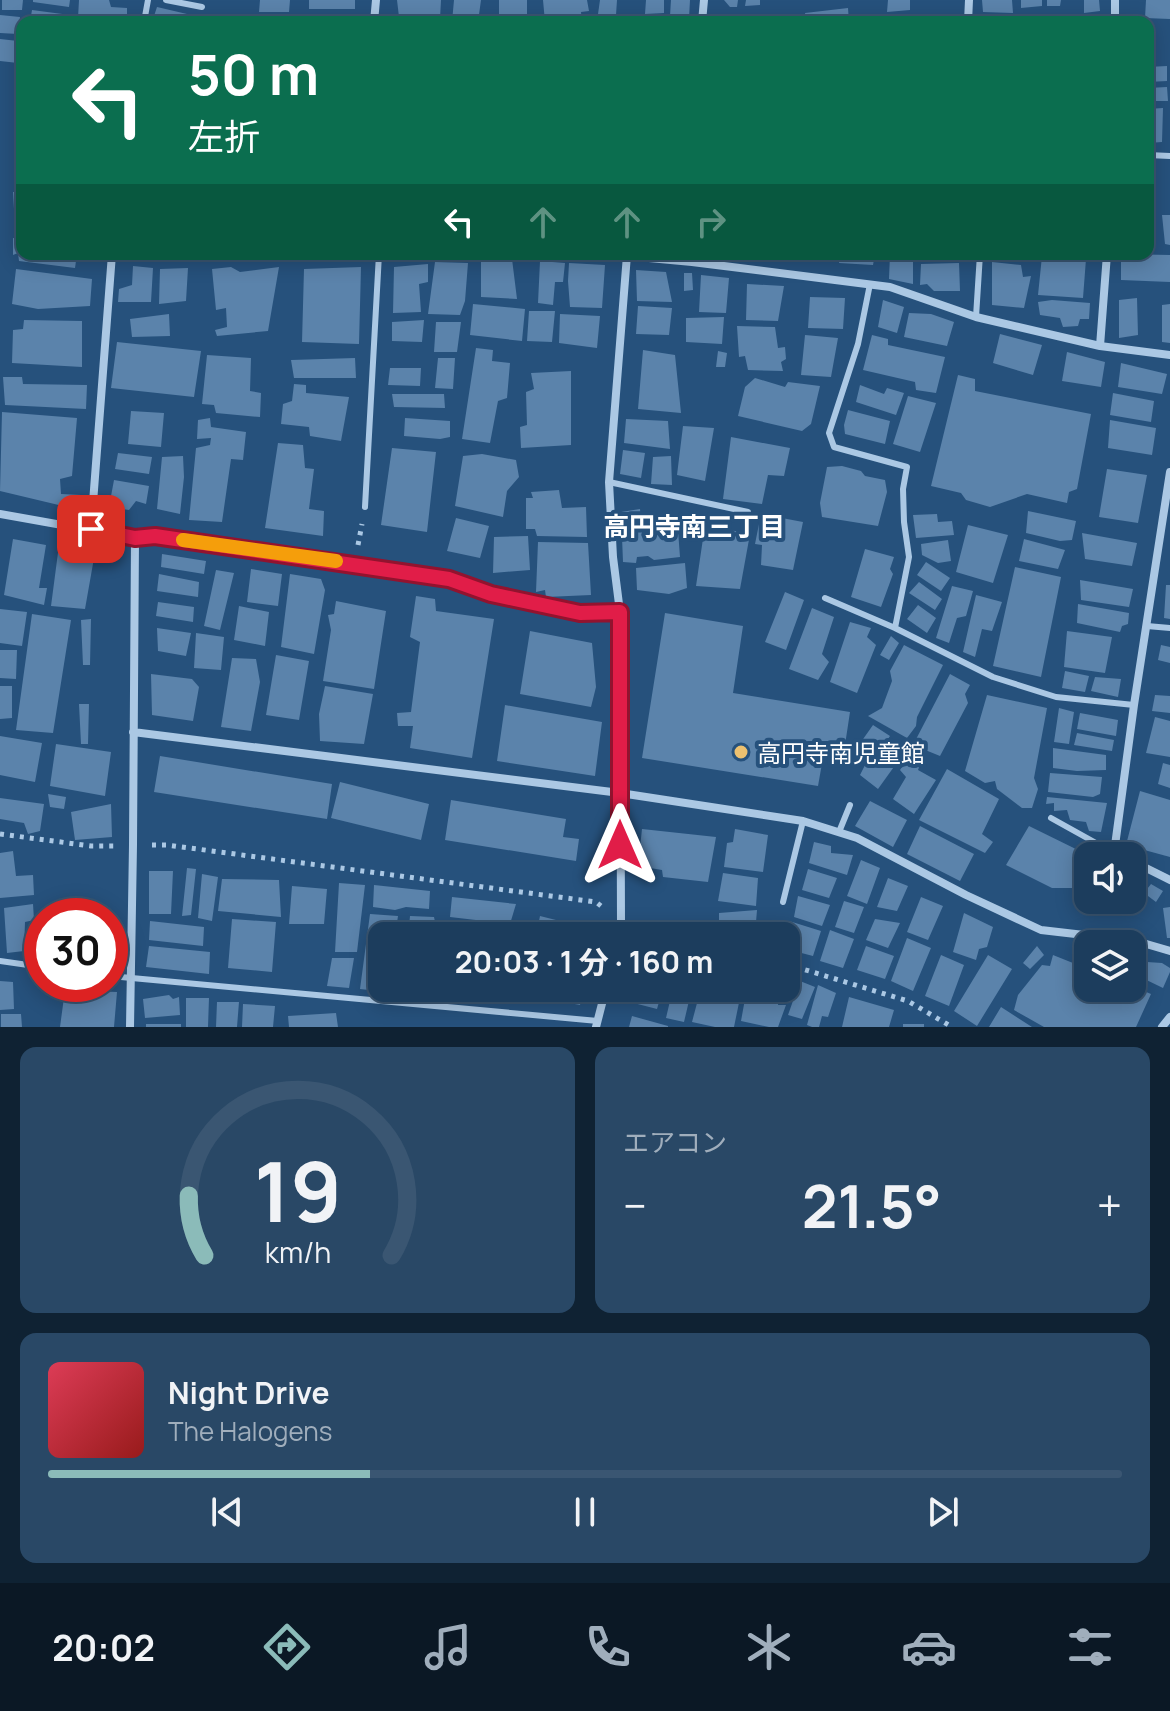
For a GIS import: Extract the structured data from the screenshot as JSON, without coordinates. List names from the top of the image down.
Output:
{
  "districts": ["高円寺南三丁目"],
  "places": ["高円寺南児童館"],
  "page": {
    "turn": ["50 m", "左折"],
    "limit": "30",
    "trip": "20:03 · 1 分 · 160 m",
    "tile": "エアコン",
    "heat": ["−", "21.5°", "+"],
    "song": ["Night Drive", "The Halogens"],
    "tabs": "20:02",
    "gauge": ["19", "km/h"]
  }
}
